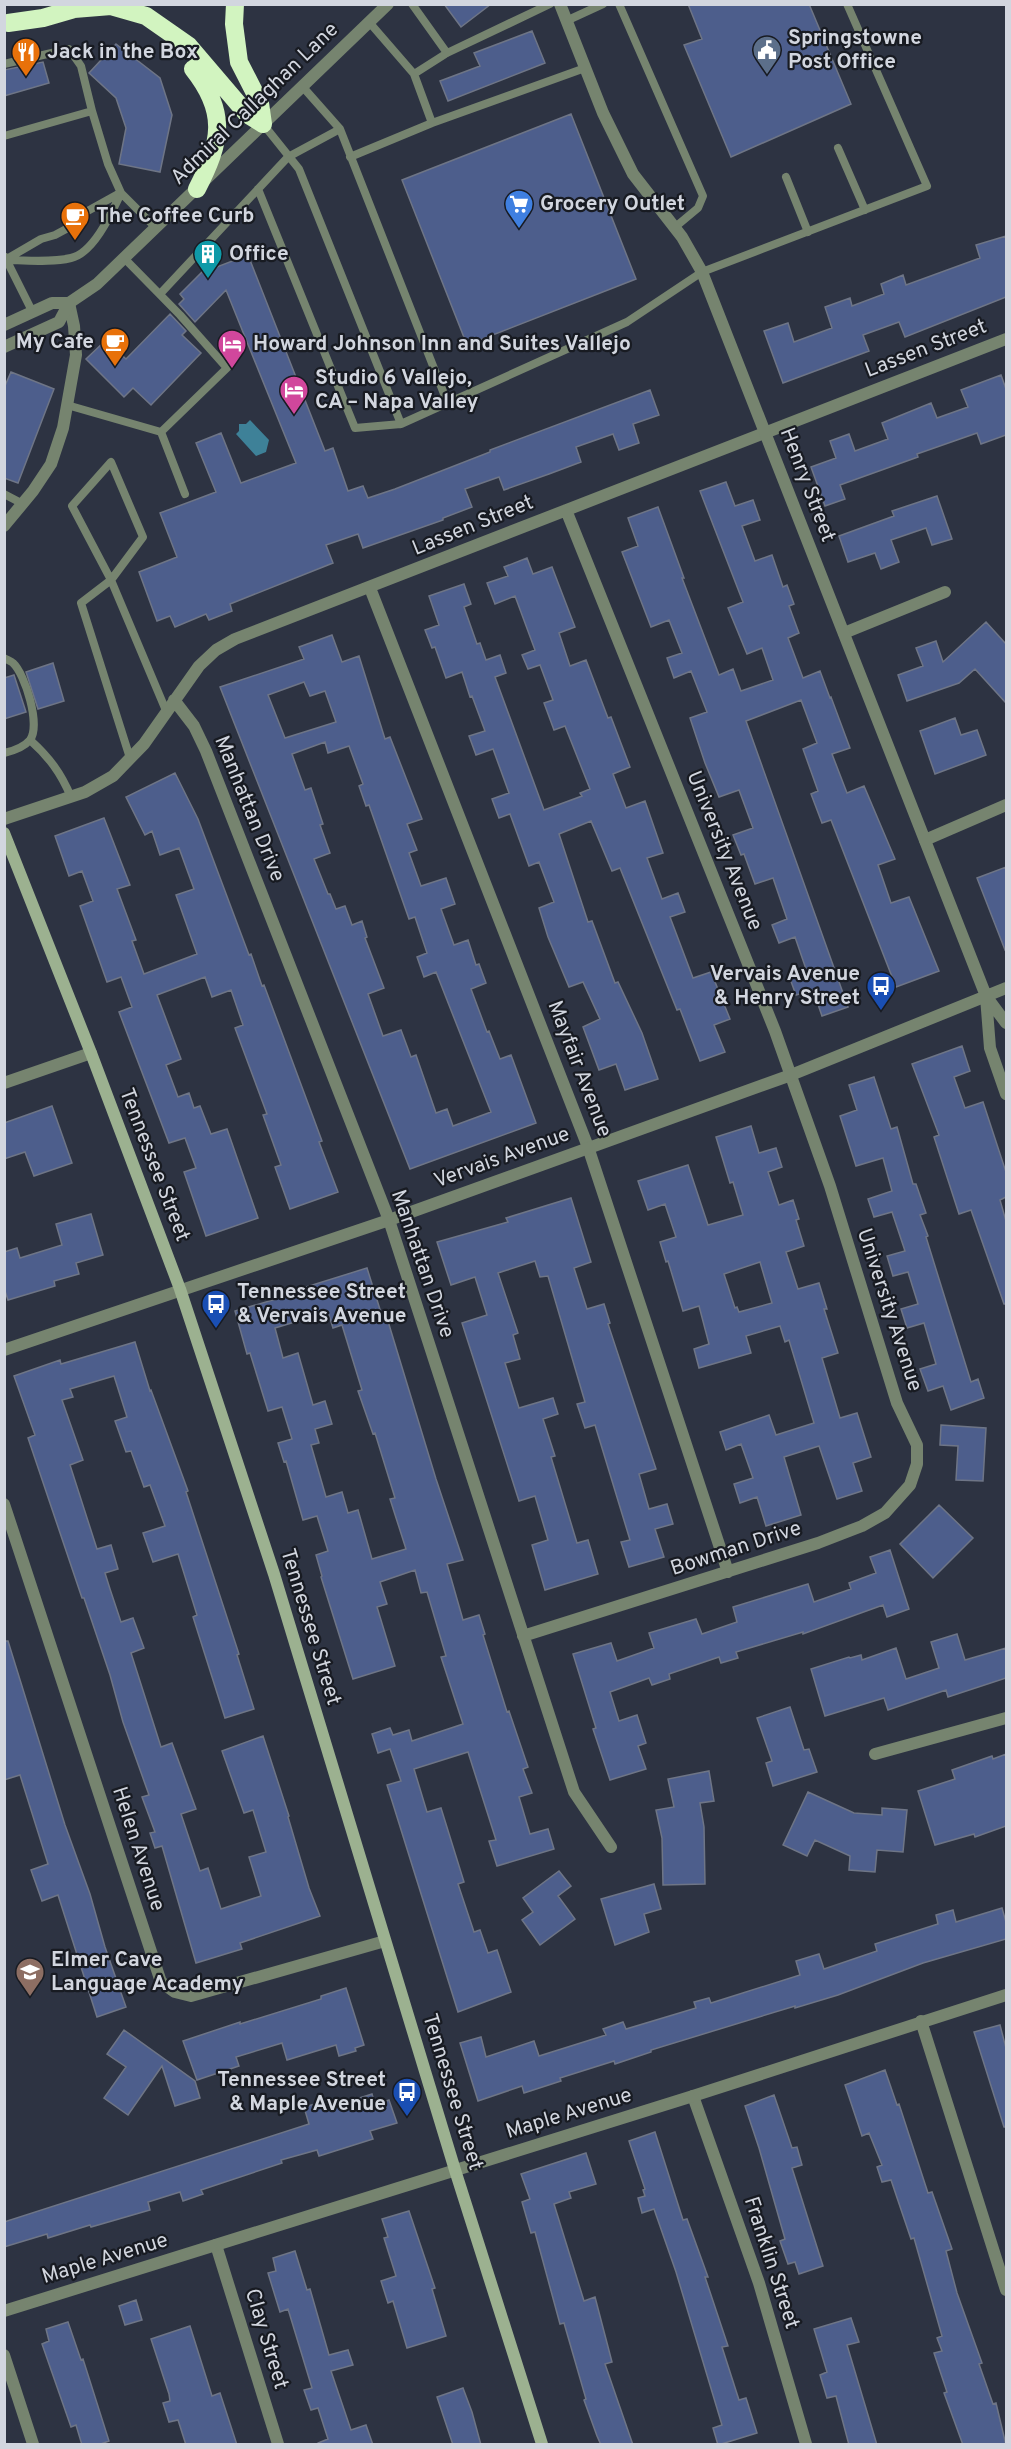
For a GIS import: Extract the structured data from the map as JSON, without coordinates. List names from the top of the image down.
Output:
{
  "streets": {
    "main road": ["Tennessee Street"],
    "street": [
      "Admiral Callaghan Lane",
      "Lassen Street",
      "Henry Street",
      "Manhattan Drive",
      "University Avenue",
      "Mayfair Avenue",
      "Vervais Avenue",
      "Bowman Drive",
      "Helen Avenue",
      "Maple Avenue",
      "Franklin Street",
      "Clay Street"
    ]
  },
  "crossings": [
    ["Lassen Street", "Henry Street"],
    ["Lassen Street", "Manhattan Drive"],
    ["Lassen Street", "University Avenue"],
    ["Lassen Street", "Mayfair Avenue"],
    ["Henry Street", "Vervais Avenue"],
    ["Manhattan Drive", "Vervais Avenue"],
    ["Manhattan Drive", "Bowman Drive"],
    ["University Avenue", "Vervais Avenue"],
    ["University Avenue", "Bowman Drive"],
    ["Mayfair Avenue", "Vervais Avenue"],
    ["Mayfair Avenue", "Bowman Drive"],
    ["Vervais Avenue", "Tennessee Street"],
    ["Tennessee Street", "Helen Avenue"],
    ["Tennessee Street", "Maple Avenue"],
    ["Maple Avenue", "Franklin Street"],
    ["Maple Avenue", "Clay Street"]
  ],
  "places": {
    "public building": ["Springstowne Post Office"],
    "restaurant": ["Jack in the Box"],
    "supermarket": ["Grocery Outlet"],
    "cafe": ["The Coffee Curb", "My Cafe"],
    "building": ["Office"],
    "hotel": ["Howard Johnson Inn and Suites Vallejo", "Studio 6 Vallejo, CA – Napa Valley"],
    "bus stop": ["Vervais Avenue & Henry Street", "Tennessee Street & Vervais Avenue", "Tennessee Street & Maple Avenue"],
    "school or university": ["Elmer Cave Language Academy"]
  }
}
